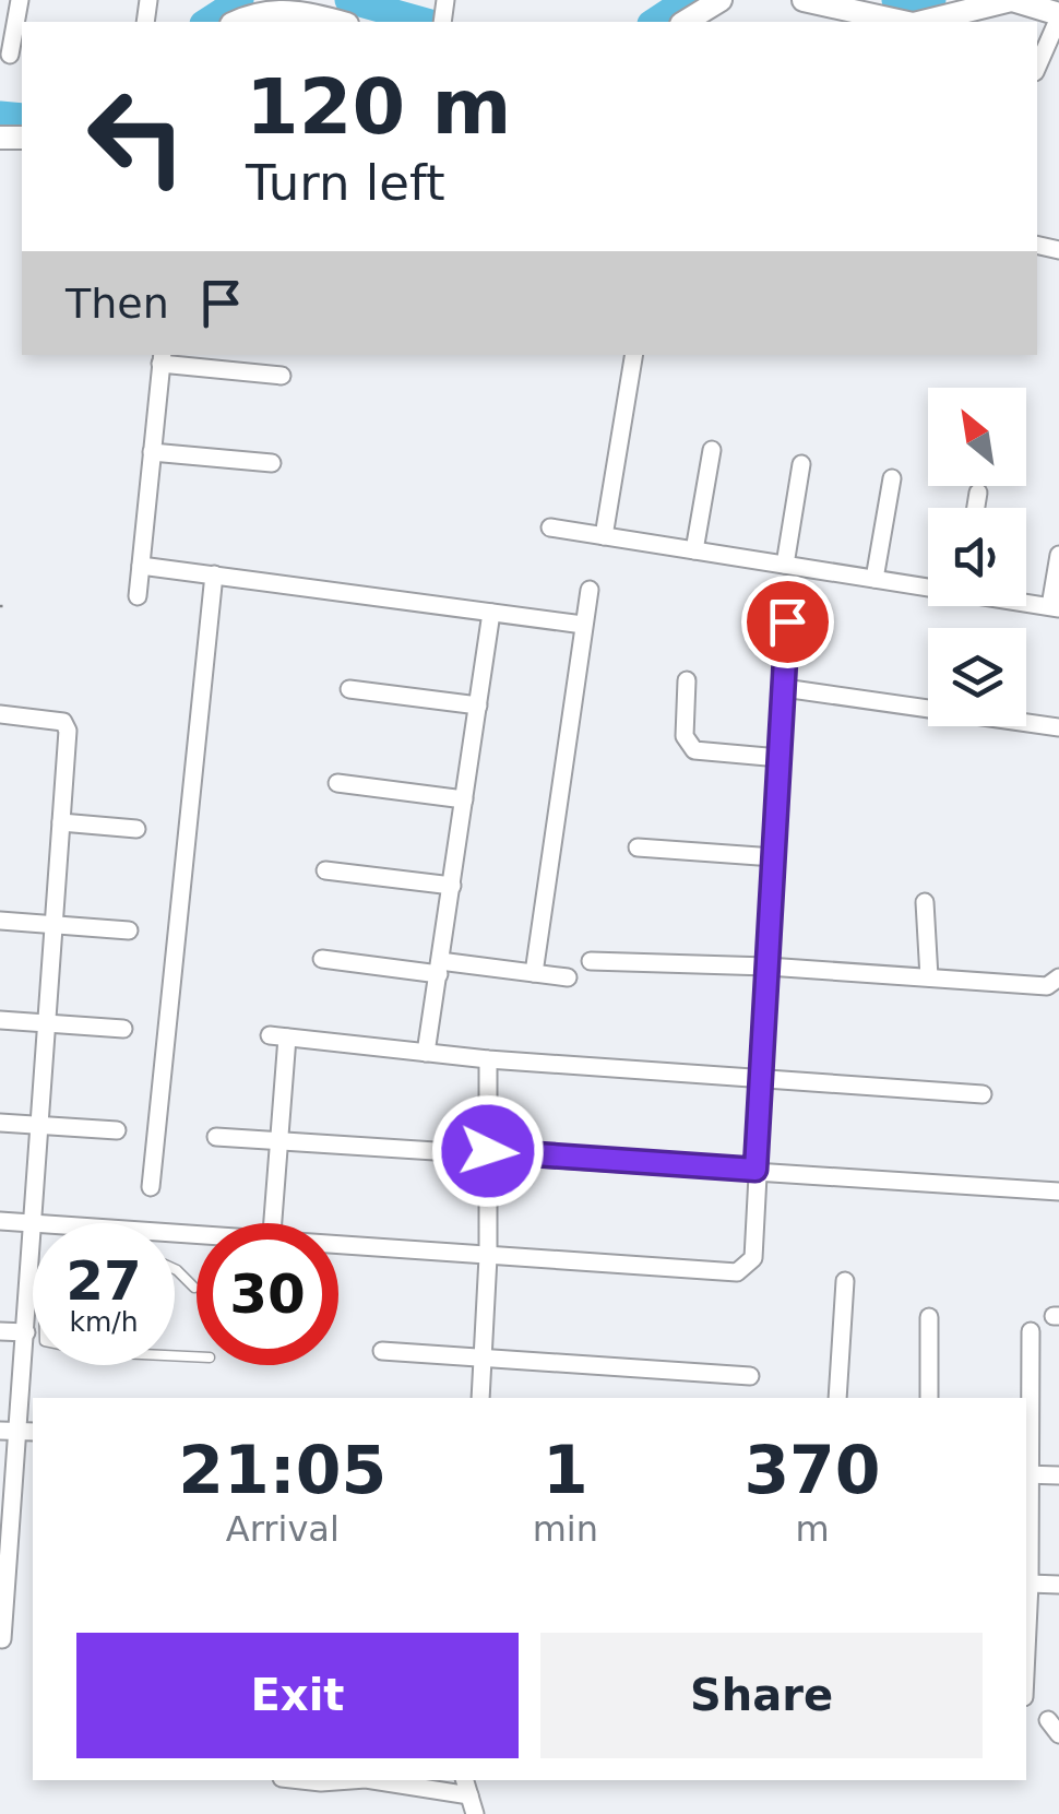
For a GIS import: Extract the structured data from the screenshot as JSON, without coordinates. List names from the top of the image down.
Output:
{
  "north": "top left",
  "page": {
    "turn": ["120 m", "Turn left"],
    "then": "Then",
    "speed": "27 km/h",
    "limit": "30",
    "eta": [
      "21:05",
      "Arrival",
      "1",
      "min",
      "370",
      "m"
    ],
    "buttons": ["Exit", "Share"]
  }
}
